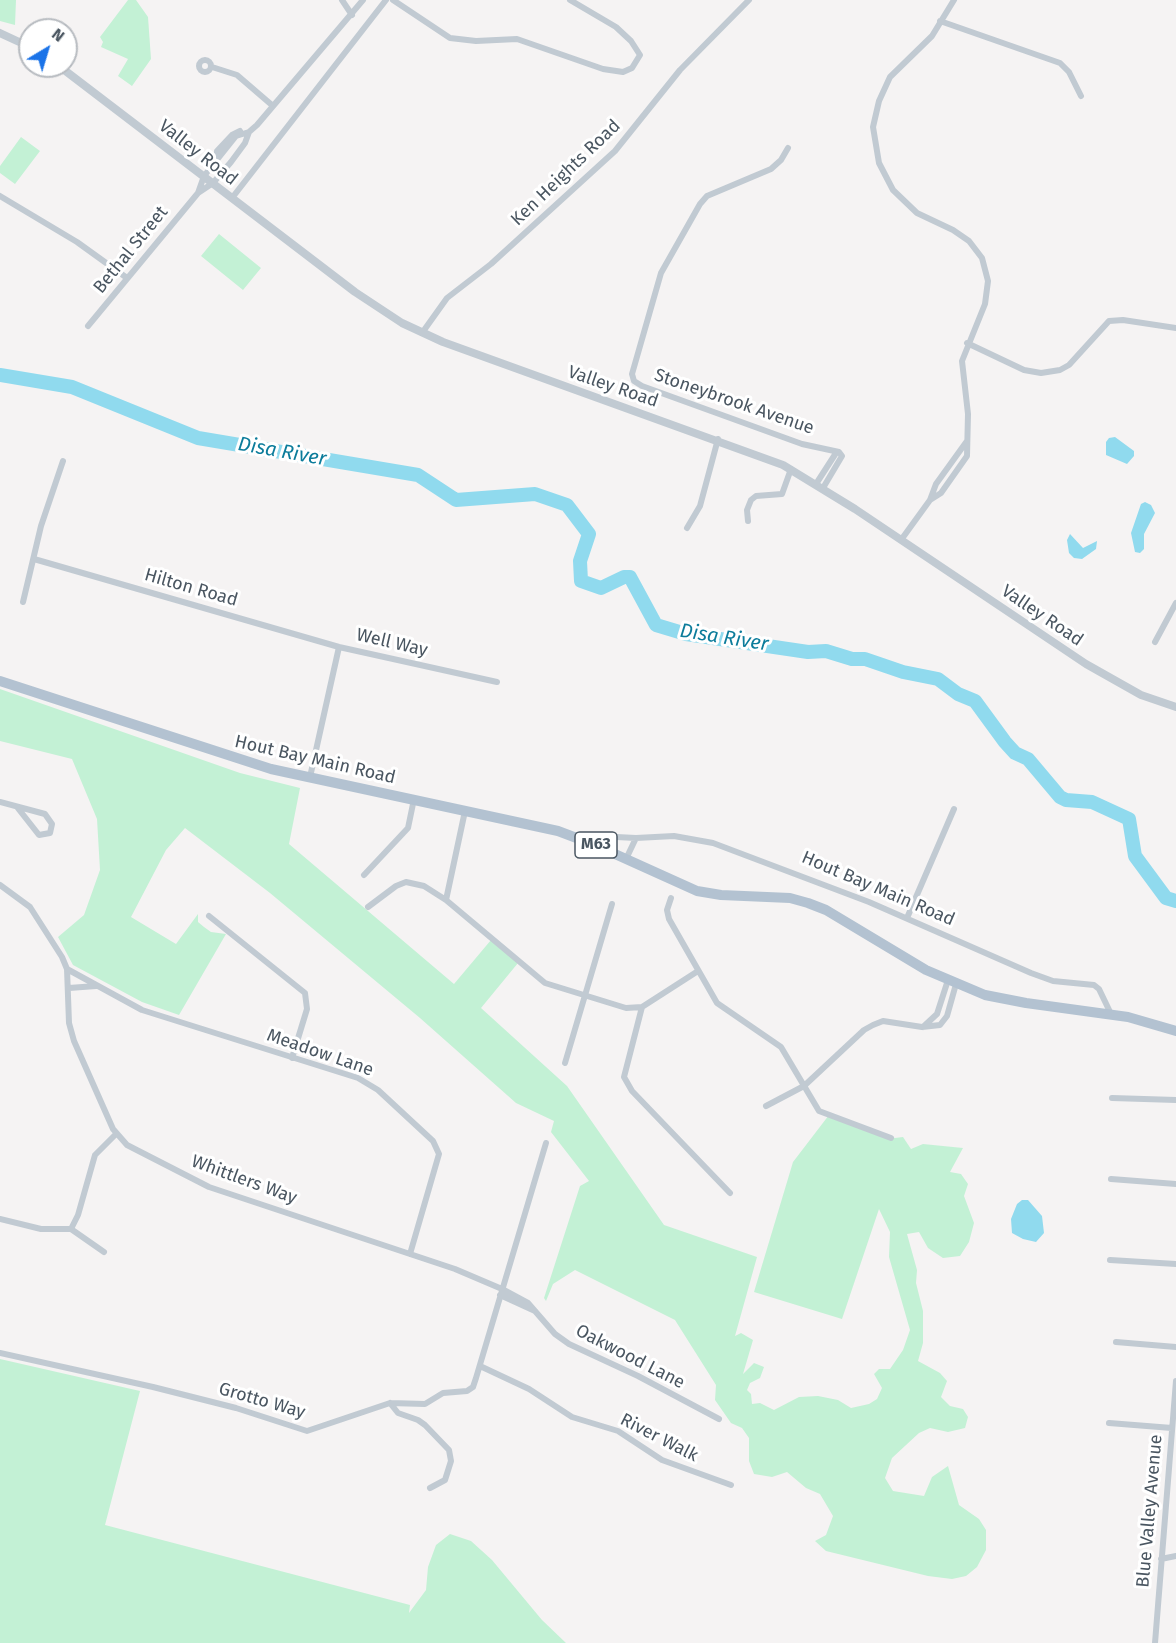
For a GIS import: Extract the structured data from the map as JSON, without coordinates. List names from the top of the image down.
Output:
{
  "streets": {
    "main road": ["Hout Bay Main Road", "M63"],
    "street": [
      "Valley Road",
      "Ken Heights Road",
      "Bethal Street",
      "Stoneybrook Avenue",
      "Hilton Road",
      "Well Way",
      "Meadow Lane",
      "Whittlers Way",
      "Oakwood Lane",
      "Grotto Way",
      "River Walk",
      "Blue Valley Avenue"
    ]
  },
  "crossings": [
    ["Valley Road", "Ken Heights Road"],
    ["Valley Road", "Bethal Street"],
    ["Valley Road", "Stoneybrook Avenue"],
    ["Hilton Road", "Well Way"],
    ["Well Way", "Hout Bay Main Road"],
    ["Meadow Lane", "Whittlers Way"],
    ["Whittlers Way", "Oakwood Lane"],
    ["Whittlers Way", "Grotto Way"],
    ["Oakwood Lane", "Grotto Way"],
    ["Grotto Way", "River Walk"]
  ],
  "water": ["Disa River"],
  "north": "top right"
}
